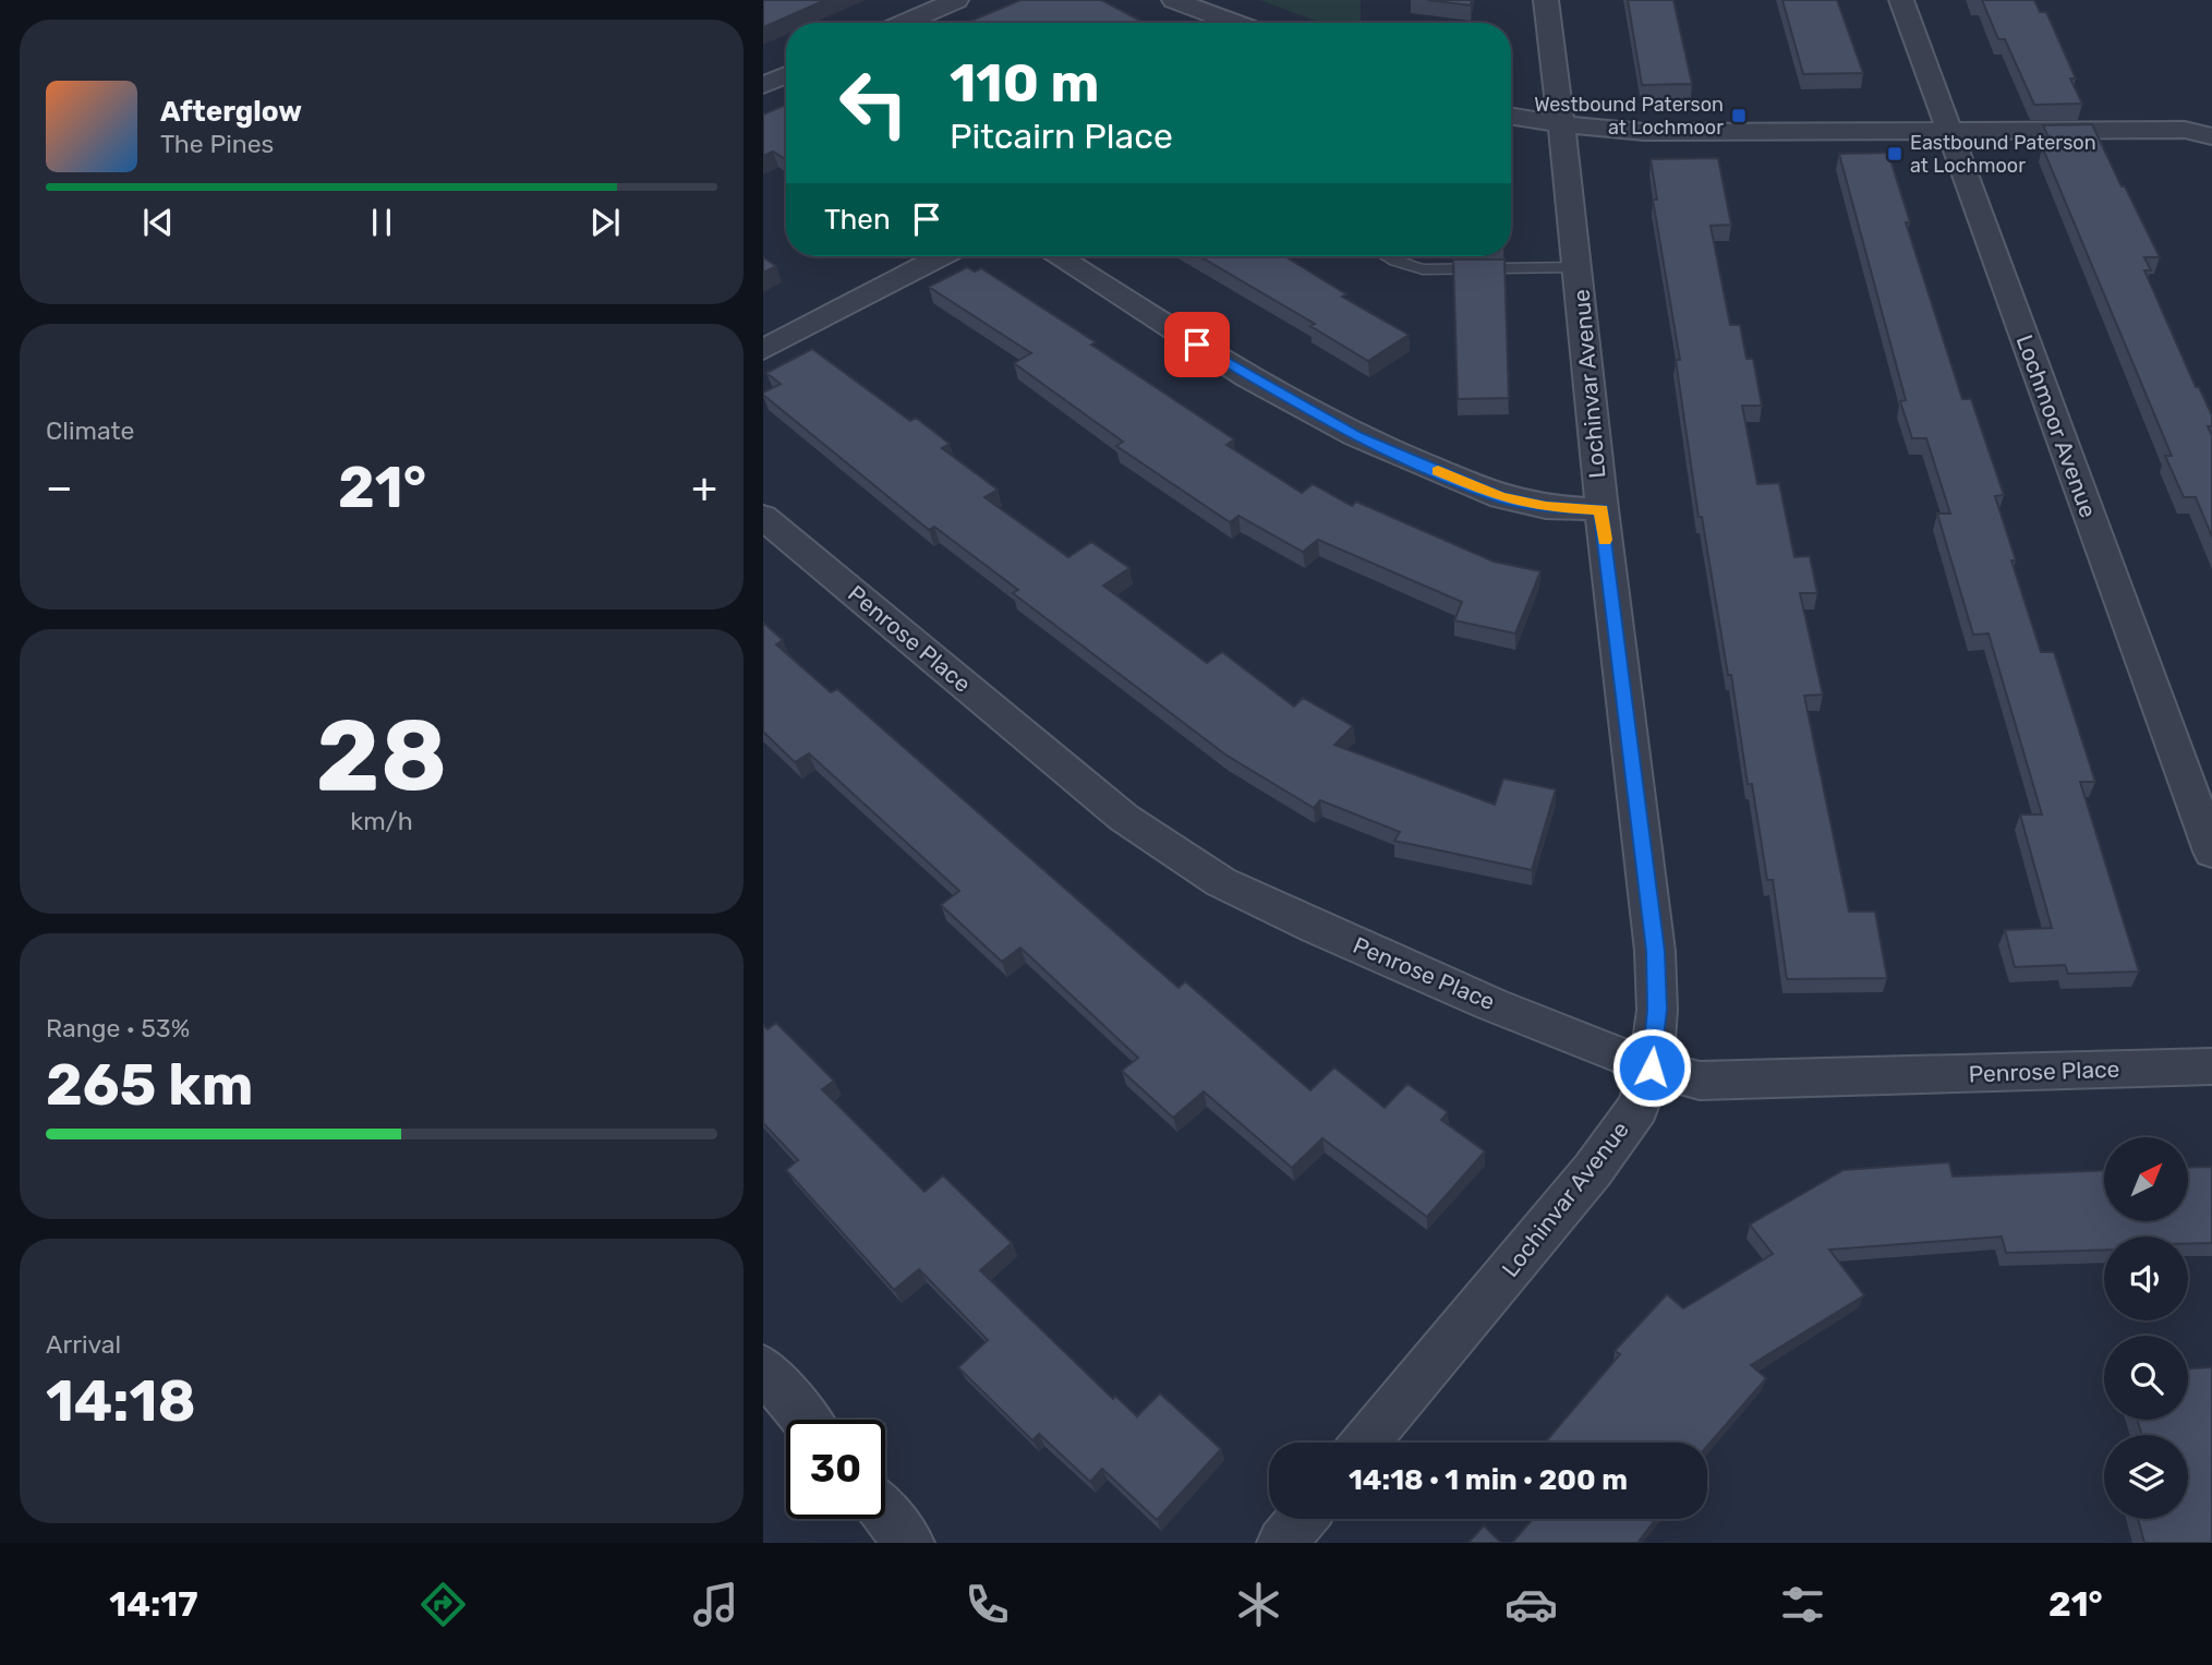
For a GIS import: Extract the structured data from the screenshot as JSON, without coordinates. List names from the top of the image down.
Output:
{
  "streets": {
    "street": ["Lochinvar Avenue", "Lochmoor Avenue", "Penrose Place"]
  },
  "crossings": [
    ["Lochinvar Avenue", "Penrose Place"]
  ],
  "places": {
    "transit": ["Westbound Paterson at Lochmoor", "Eastbound Paterson at Lochmoor"]
  },
  "north": "top right",
  "page": {
    "turn": ["110 m", "Pitcairn Place"],
    "song": ["Afterglow", "The Pines"],
    "then": "Then",
    "tile": [
      "Climate",
      ["28", "km/h"],
      ["Range · 53%", "265 km"],
      ["Arrival", "14:18"]
    ],
    "heat": ["−", "21°", "+"],
    "limit": "30",
    "trip": "14:18 · 1 min · 200 m",
    "tabs": ["14:17", "21°"]
  }
}
